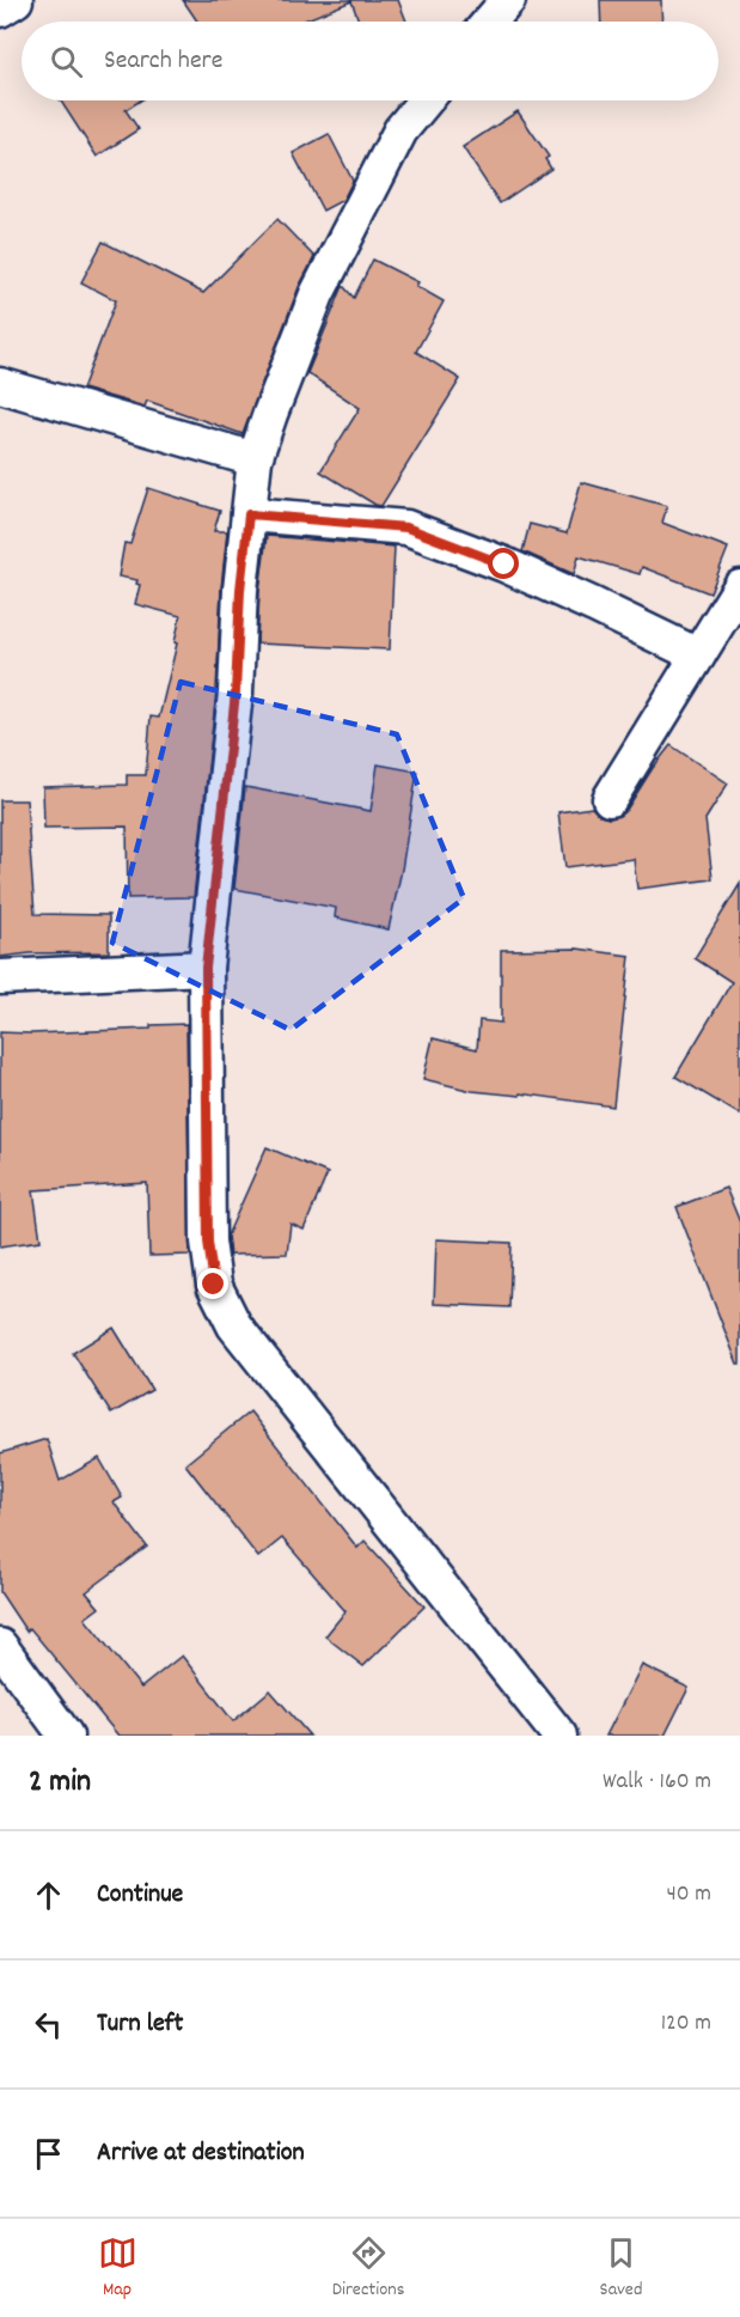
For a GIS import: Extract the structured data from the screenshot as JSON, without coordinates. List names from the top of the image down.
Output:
{
  "page": {
    "search": "Search here",
    "heading": ["2 min", "Walk · 160 m"],
    "list": [
      ["Continue", "40 m"],
      ["Turn left", "120 m"],
      "Arrive at destination"
    ],
    "nav": ["Map", "Directions", "Saved"]
  }
}
